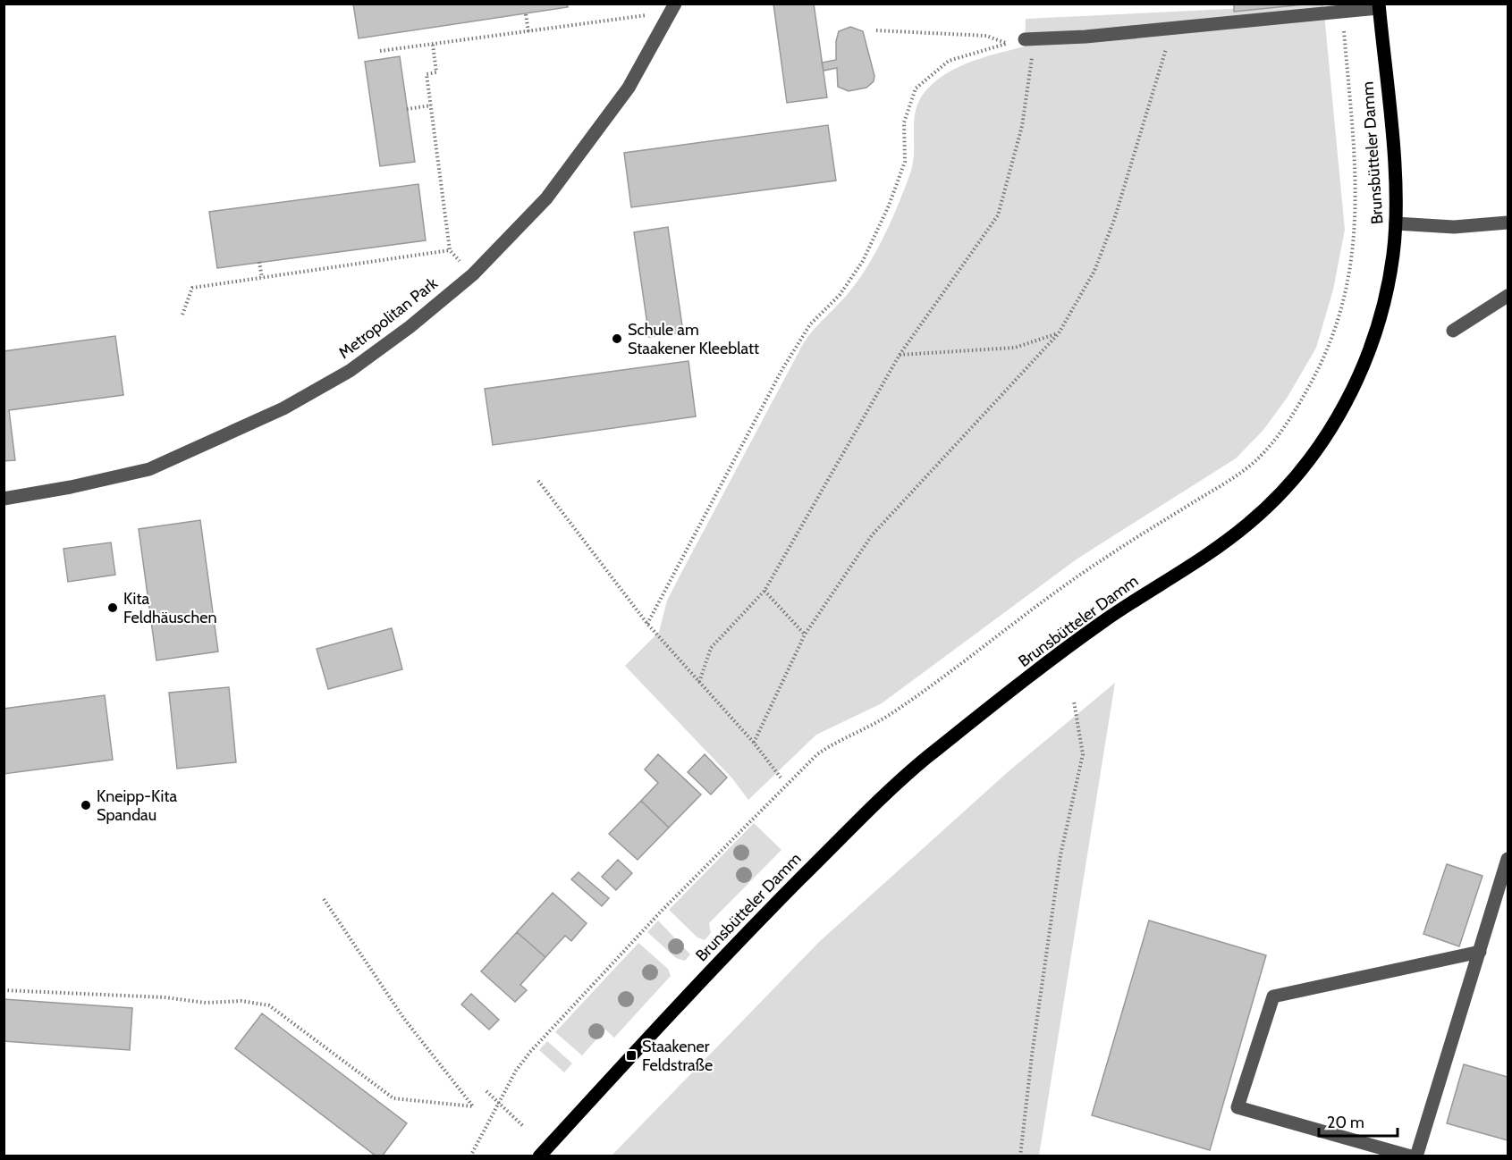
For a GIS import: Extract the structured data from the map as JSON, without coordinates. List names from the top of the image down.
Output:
{
  "streets": {
    "main road": ["Brunsbütteler Damm"],
    "street": ["Metropolitan Park"]
  },
  "places": {
    "other": ["Schule am Staakener Kleeblatt", "Kita Feldhäuschen", "Kneipp-Kita Spandau"],
    "transit": ["Staakener Feldstraße"]
  },
  "scale_bar": "20 m"
}
